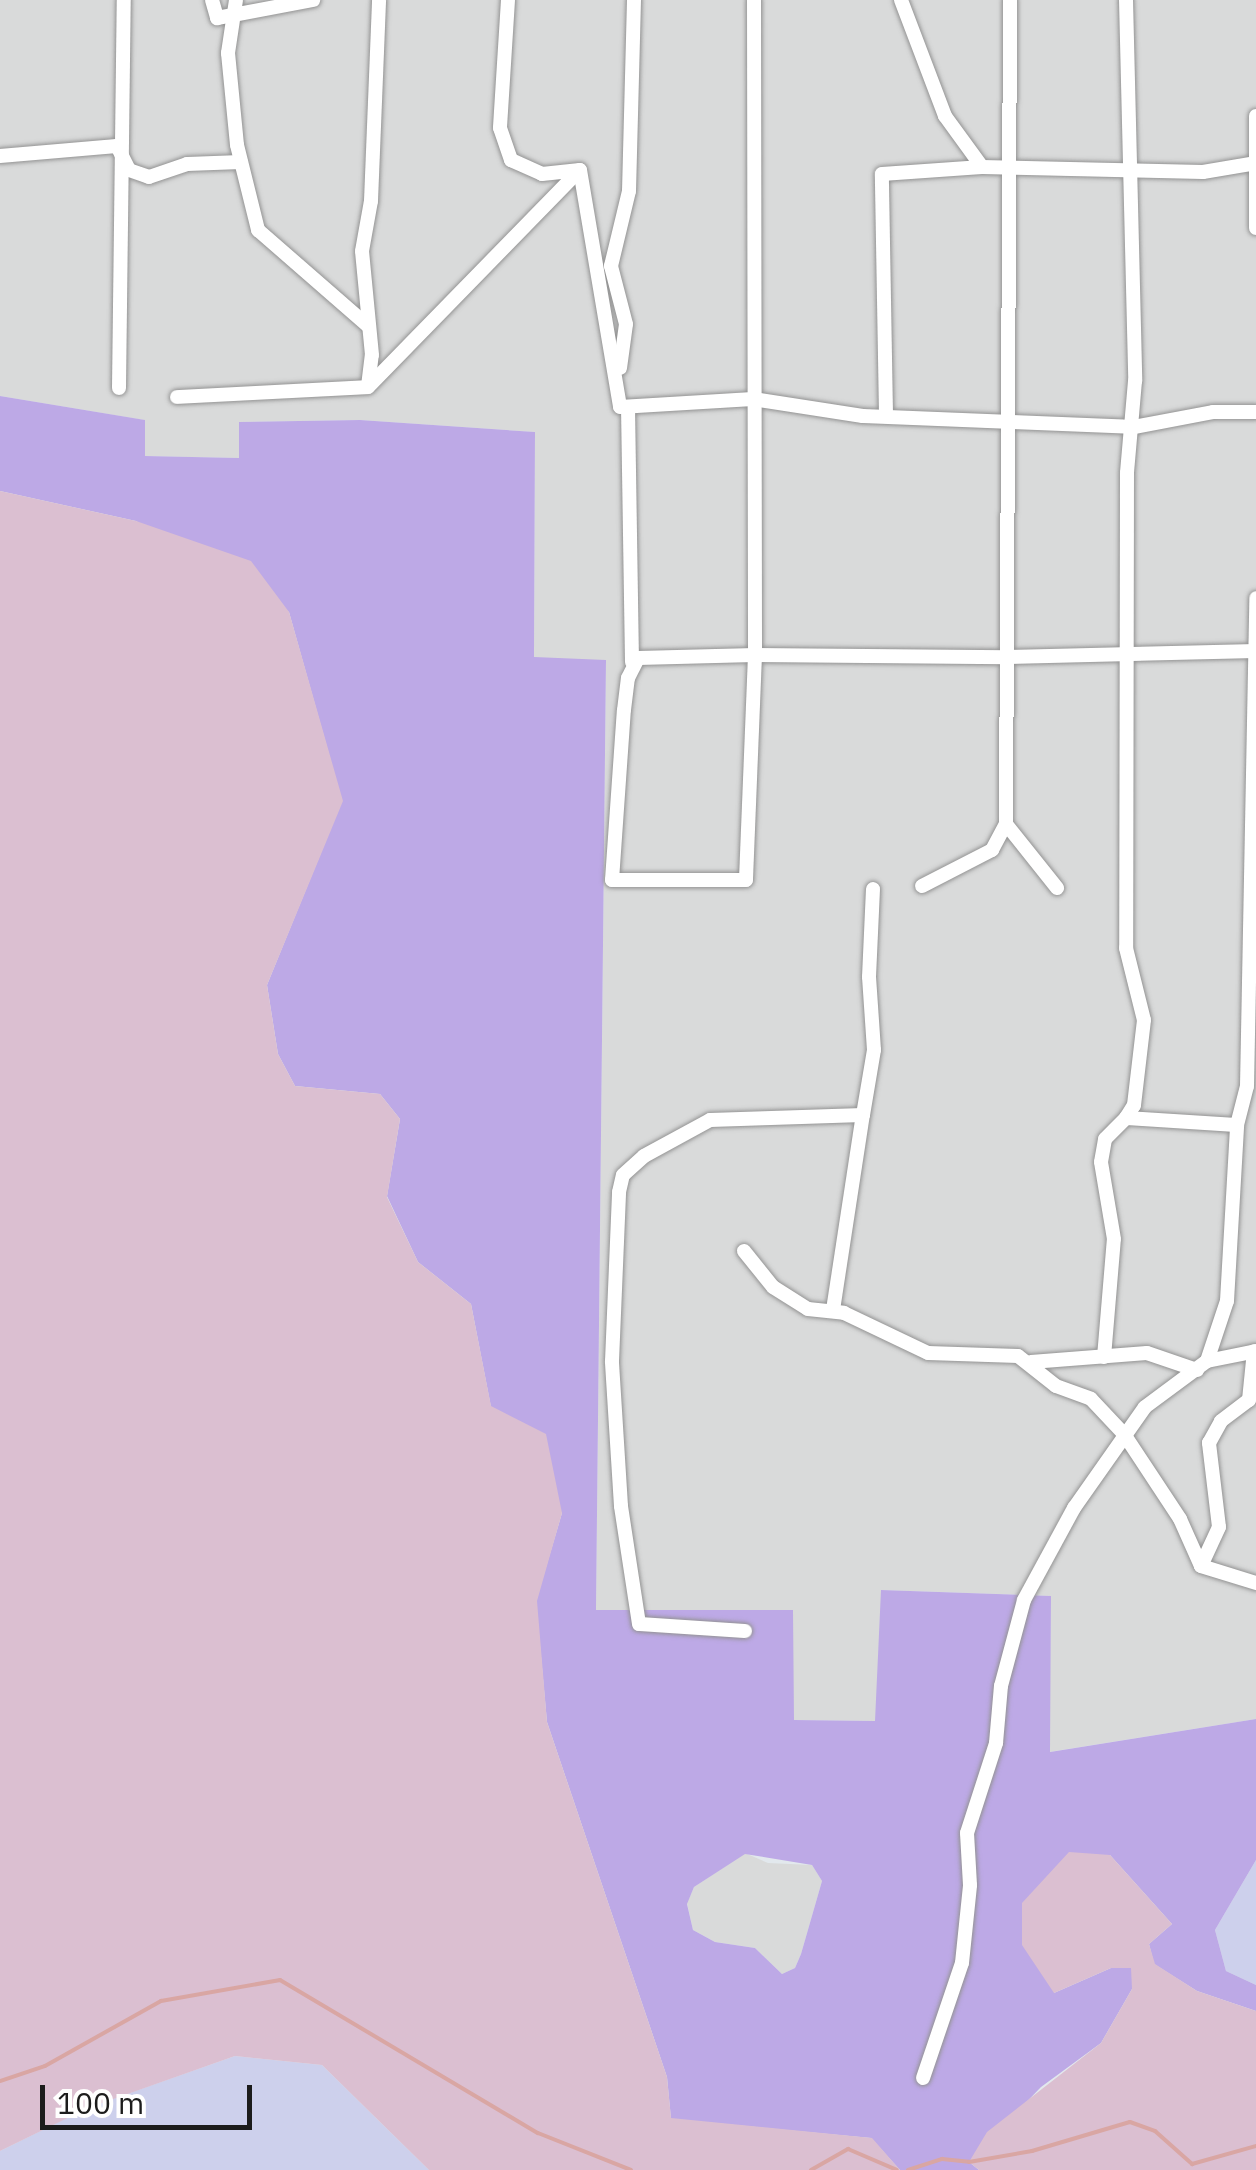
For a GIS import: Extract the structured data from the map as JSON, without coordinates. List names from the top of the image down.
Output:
{
  "scale_bar": "100 m"
}
